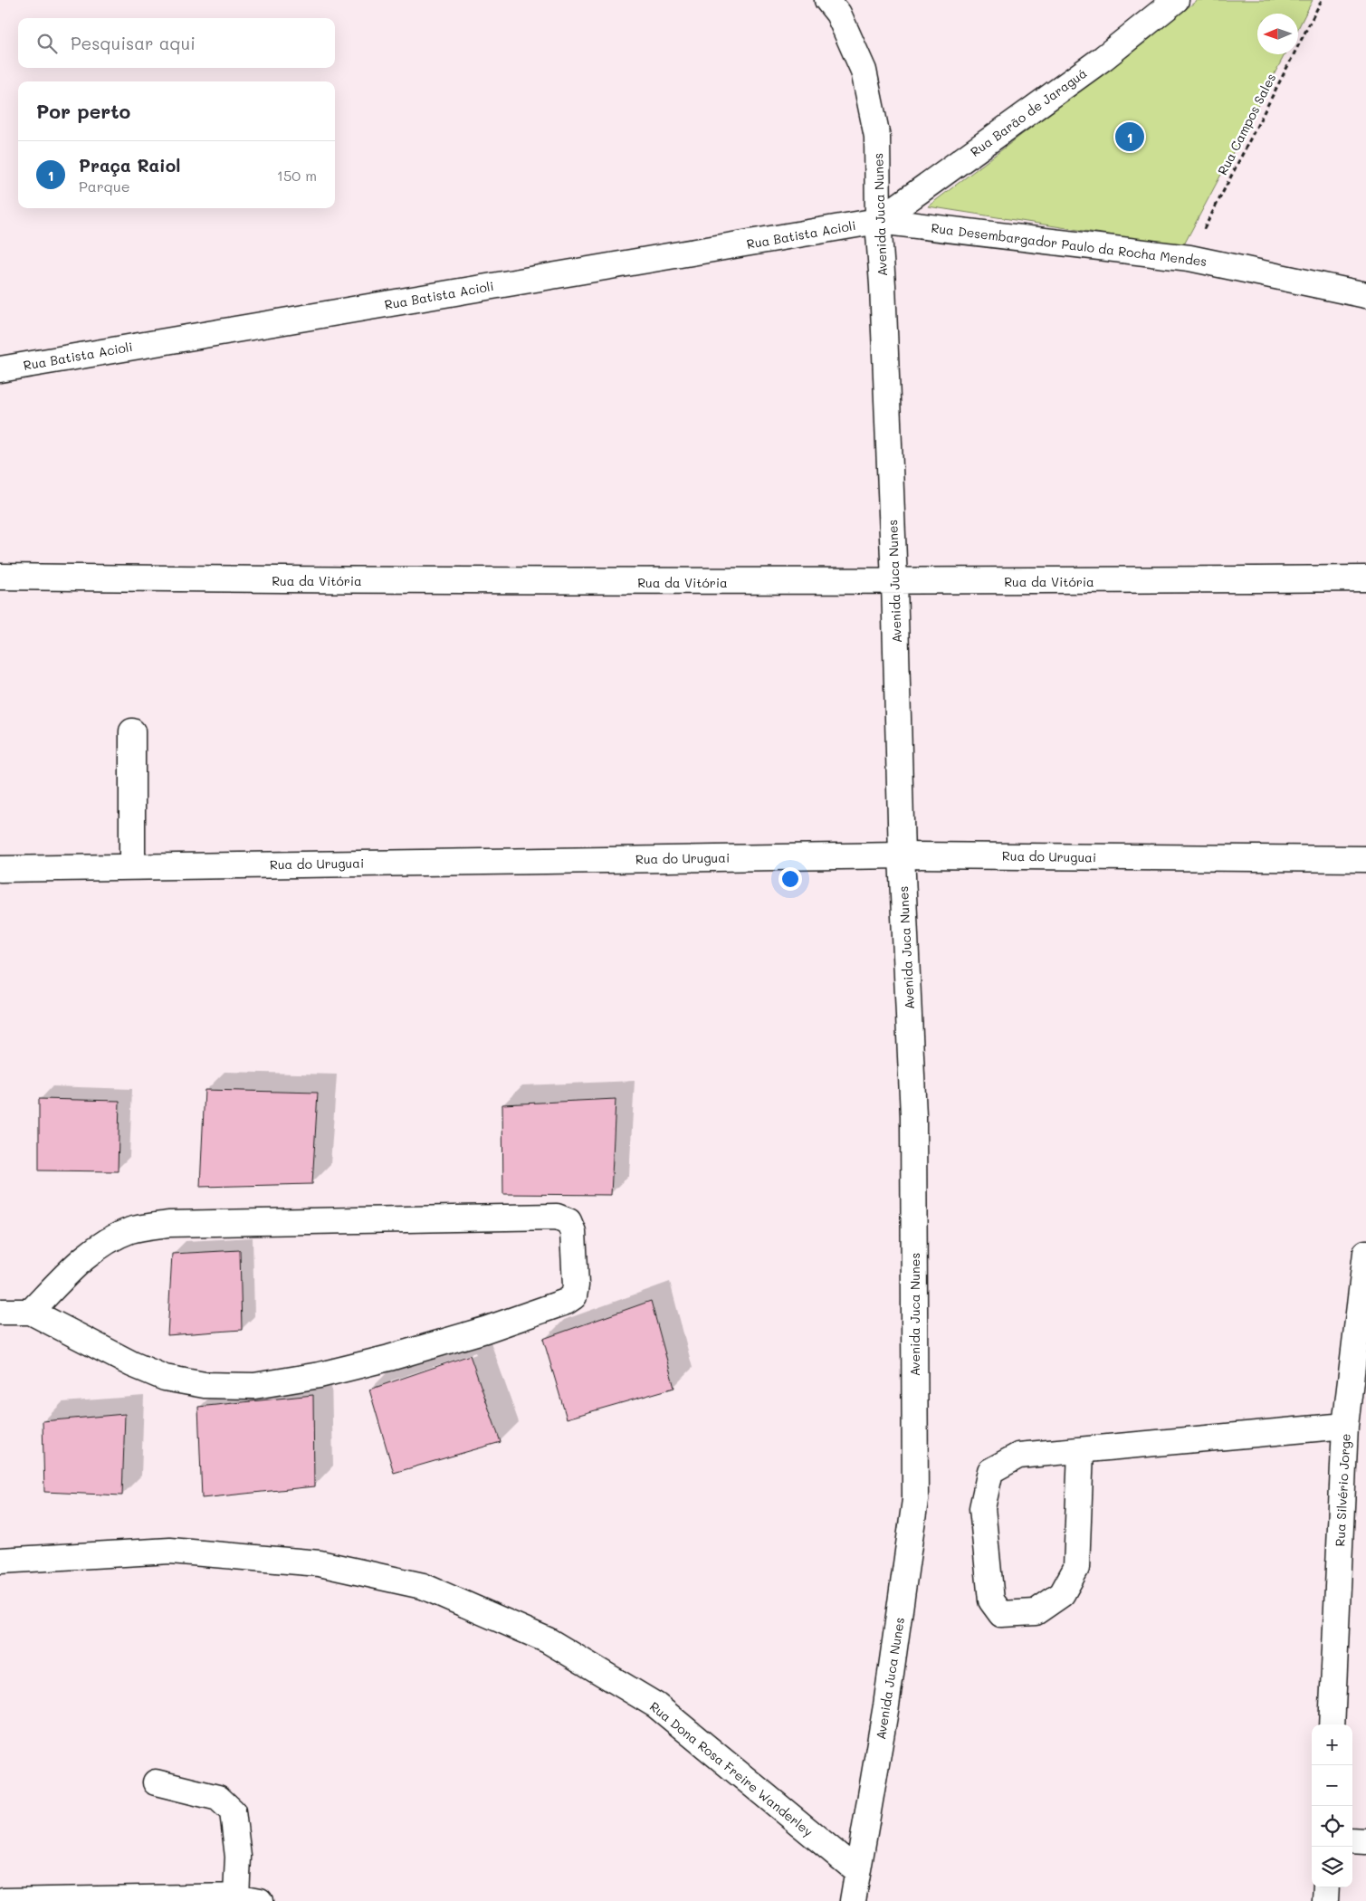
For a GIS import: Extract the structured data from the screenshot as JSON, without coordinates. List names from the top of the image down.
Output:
{
  "streets": {
    "street": [
      "Rua Barão de Jaraguá",
      "Avenida Juca Nunes",
      "Rua Batista Acioli",
      "Rua Desembargador Paulo da Rocha Mendes",
      "Rua da Vitória",
      "Rua do Uruguai",
      "Rua Silvério Jorge",
      "Rua Dona Rosa Freire Wanderley"
    ],
    "path": ["Rua Campos Sales"]
  },
  "crossings": [
    ["Rua Barão de Jaraguá", "Avenida Juca Nunes"],
    ["Rua Barão de Jaraguá", "Rua Batista Acioli"],
    ["Rua Barão de Jaraguá", "Rua Desembargador Paulo da Rocha Mendes"],
    ["Rua Campos Sales", "Rua Desembargador Paulo da Rocha Mendes"],
    ["Avenida Juca Nunes", "Rua Batista Acioli"],
    ["Avenida Juca Nunes", "Rua Desembargador Paulo da Rocha Mendes"],
    ["Avenida Juca Nunes", "Rua da Vitória"],
    ["Avenida Juca Nunes", "Rua do Uruguai"],
    ["Avenida Juca Nunes", "Rua Dona Rosa Freire Wanderley"],
    ["Rua Batista Acioli", "Rua Desembargador Paulo da Rocha Mendes"]
  ],
  "north": "left",
  "page": {
    "search": "Pesquisar aqui",
    "heading": "Por perto",
    "pins": "1",
    "list": [
      {
        "mark": "1",
        "name": "Praça Raiol",
        "note": "Parque",
        "value": "150 m"
      }
    ],
    "map_buttons": ["+", "−"]
  }
}
